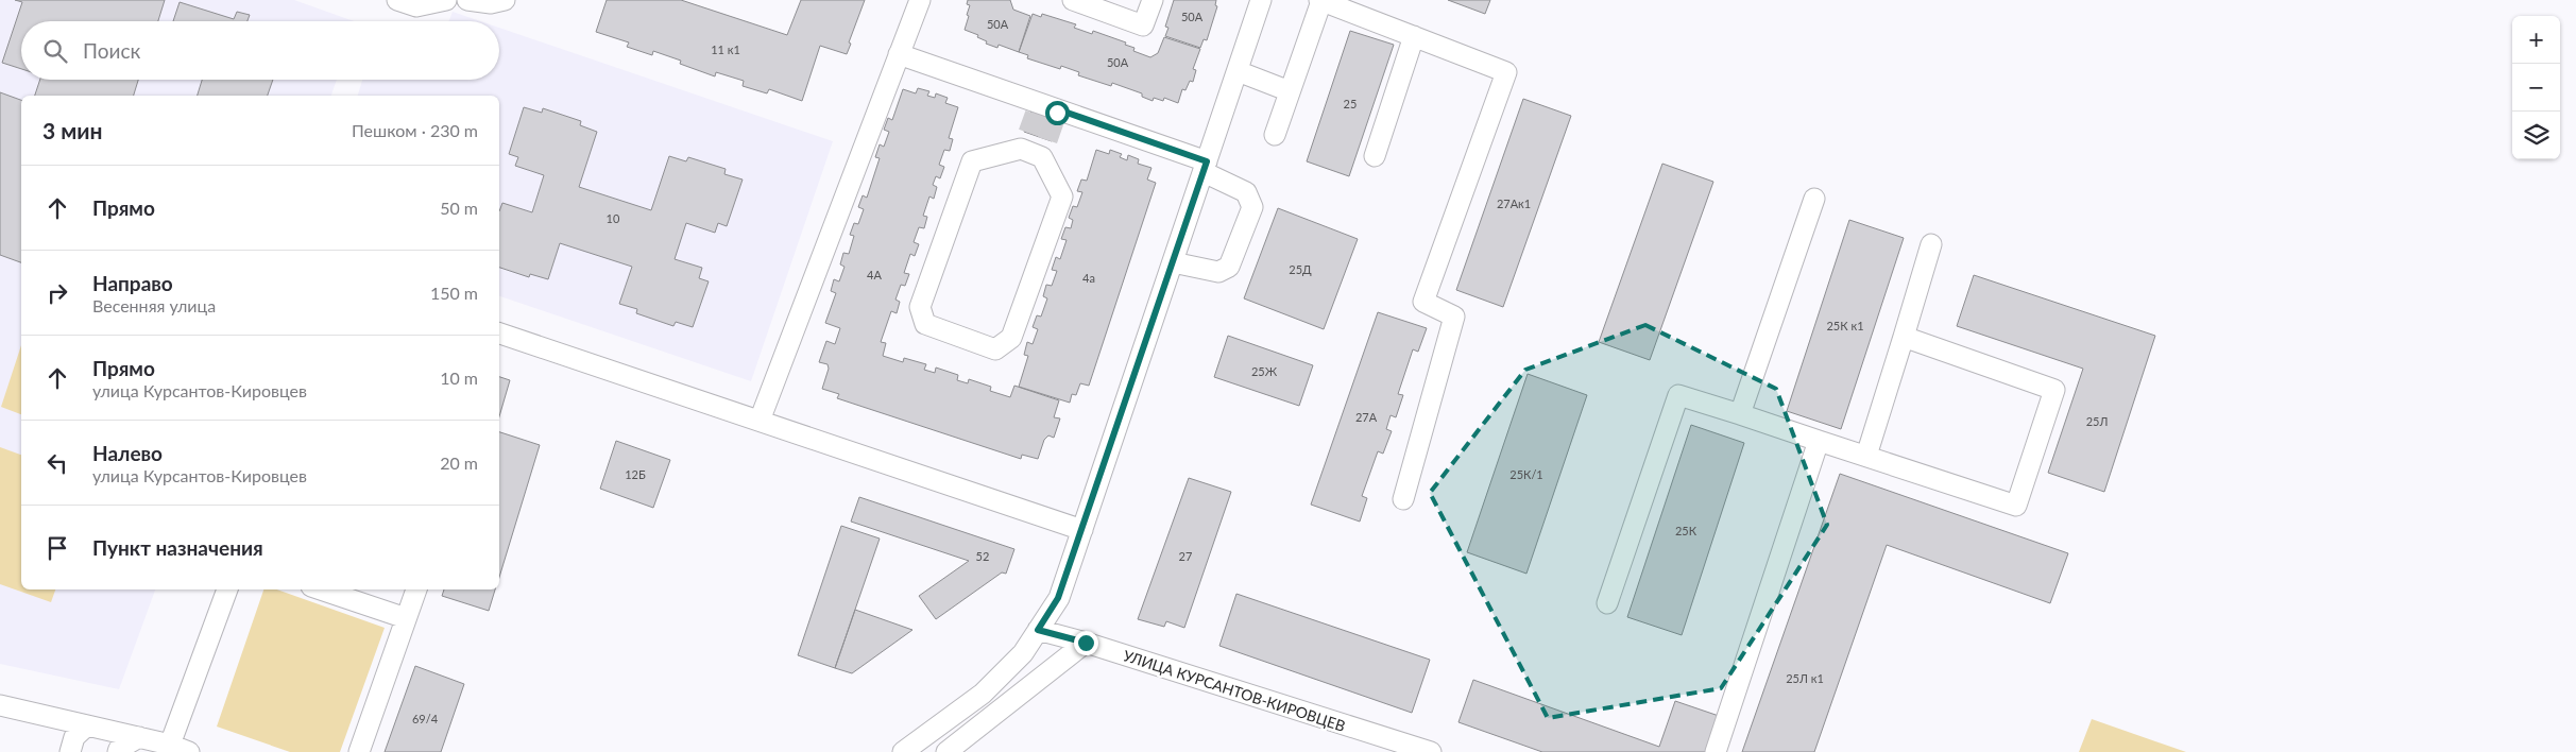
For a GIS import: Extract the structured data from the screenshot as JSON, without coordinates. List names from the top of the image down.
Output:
{
  "streets": {
    "street": ["УЛИЦА КУРСАНТОВ-КИРОВЦЕВ"]
  },
  "house_numbers": [
    "50А",
    "50А",
    "11 к1",
    "50А",
    "25",
    "27Ак1",
    "10",
    "25Д",
    "4А",
    "4а",
    "25К к1",
    "25Ж",
    "27А",
    "25Л",
    "12Б",
    "25К/1",
    "25К",
    "52",
    "27",
    "25Л к1",
    "69/4"
  ],
  "page": {
    "map_buttons": ["+", "−"],
    "search": "Поиск",
    "heading": ["3 мин", "Пешком · 230 m"],
    "list": [
      ["Прямо", "50 m"],
      ["Направо", "Весенняя улица", "150 m"],
      ["Прямо", "улица Курсантов-Кировцев", "10 m"],
      ["Налево", "улица Курсантов-Кировцев", "20 m"],
      "Пункт назначения"
    ]
  }
}
